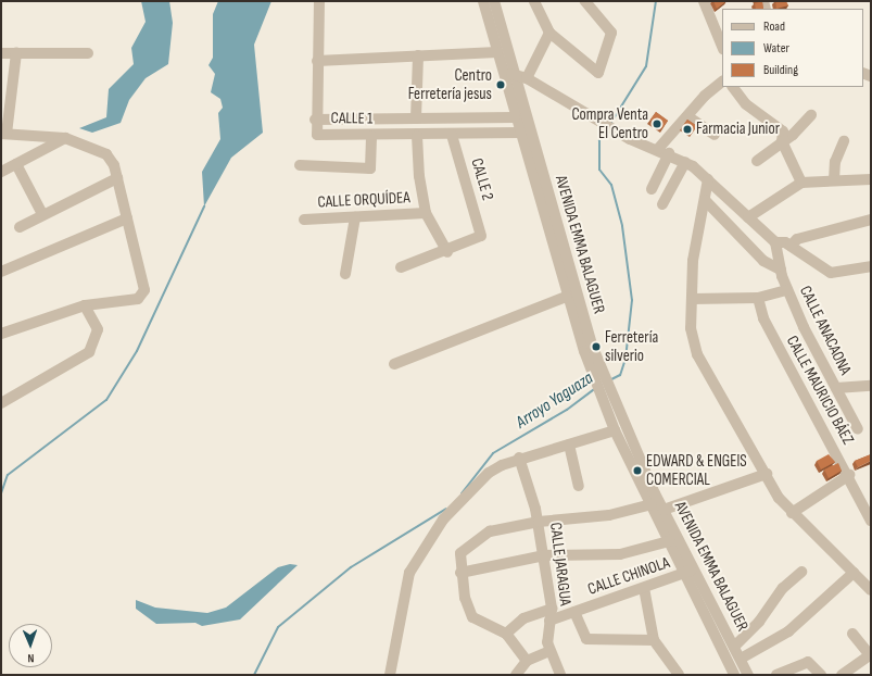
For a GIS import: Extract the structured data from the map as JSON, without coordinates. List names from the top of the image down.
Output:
{
  "streets": {
    "street": [
      "CALLE 1",
      "CALLE 2",
      "CALLE ORQUÍDEA",
      "AVENIDA EMMA BALAGUER",
      "CALLE ANACAONA",
      "CALLE MAURICIO BÁEZ",
      "CALLE JARAGUA",
      "CALLE CHINOLA"
    ]
  },
  "crossings": [
    ["CALLE 1", "CALLE 2"],
    ["CALLE 1", "AVENIDA EMMA BALAGUER"],
    ["AVENIDA EMMA BALAGUER", "CALLE CHINOLA"],
    ["CALLE JARAGUA", "CALLE CHINOLA"]
  ],
  "water": ["Arroyo Yaguaza"],
  "places": [
    "Centro Ferretería jesus",
    "Compra Venta El Centro",
    "Farmacia Junior",
    "Ferretería silverio",
    "EDWARD & ENGElS COMERCIAL"
  ],
  "legend": ["Road", "Water", "Building"],
  "north": "bottom"
}
